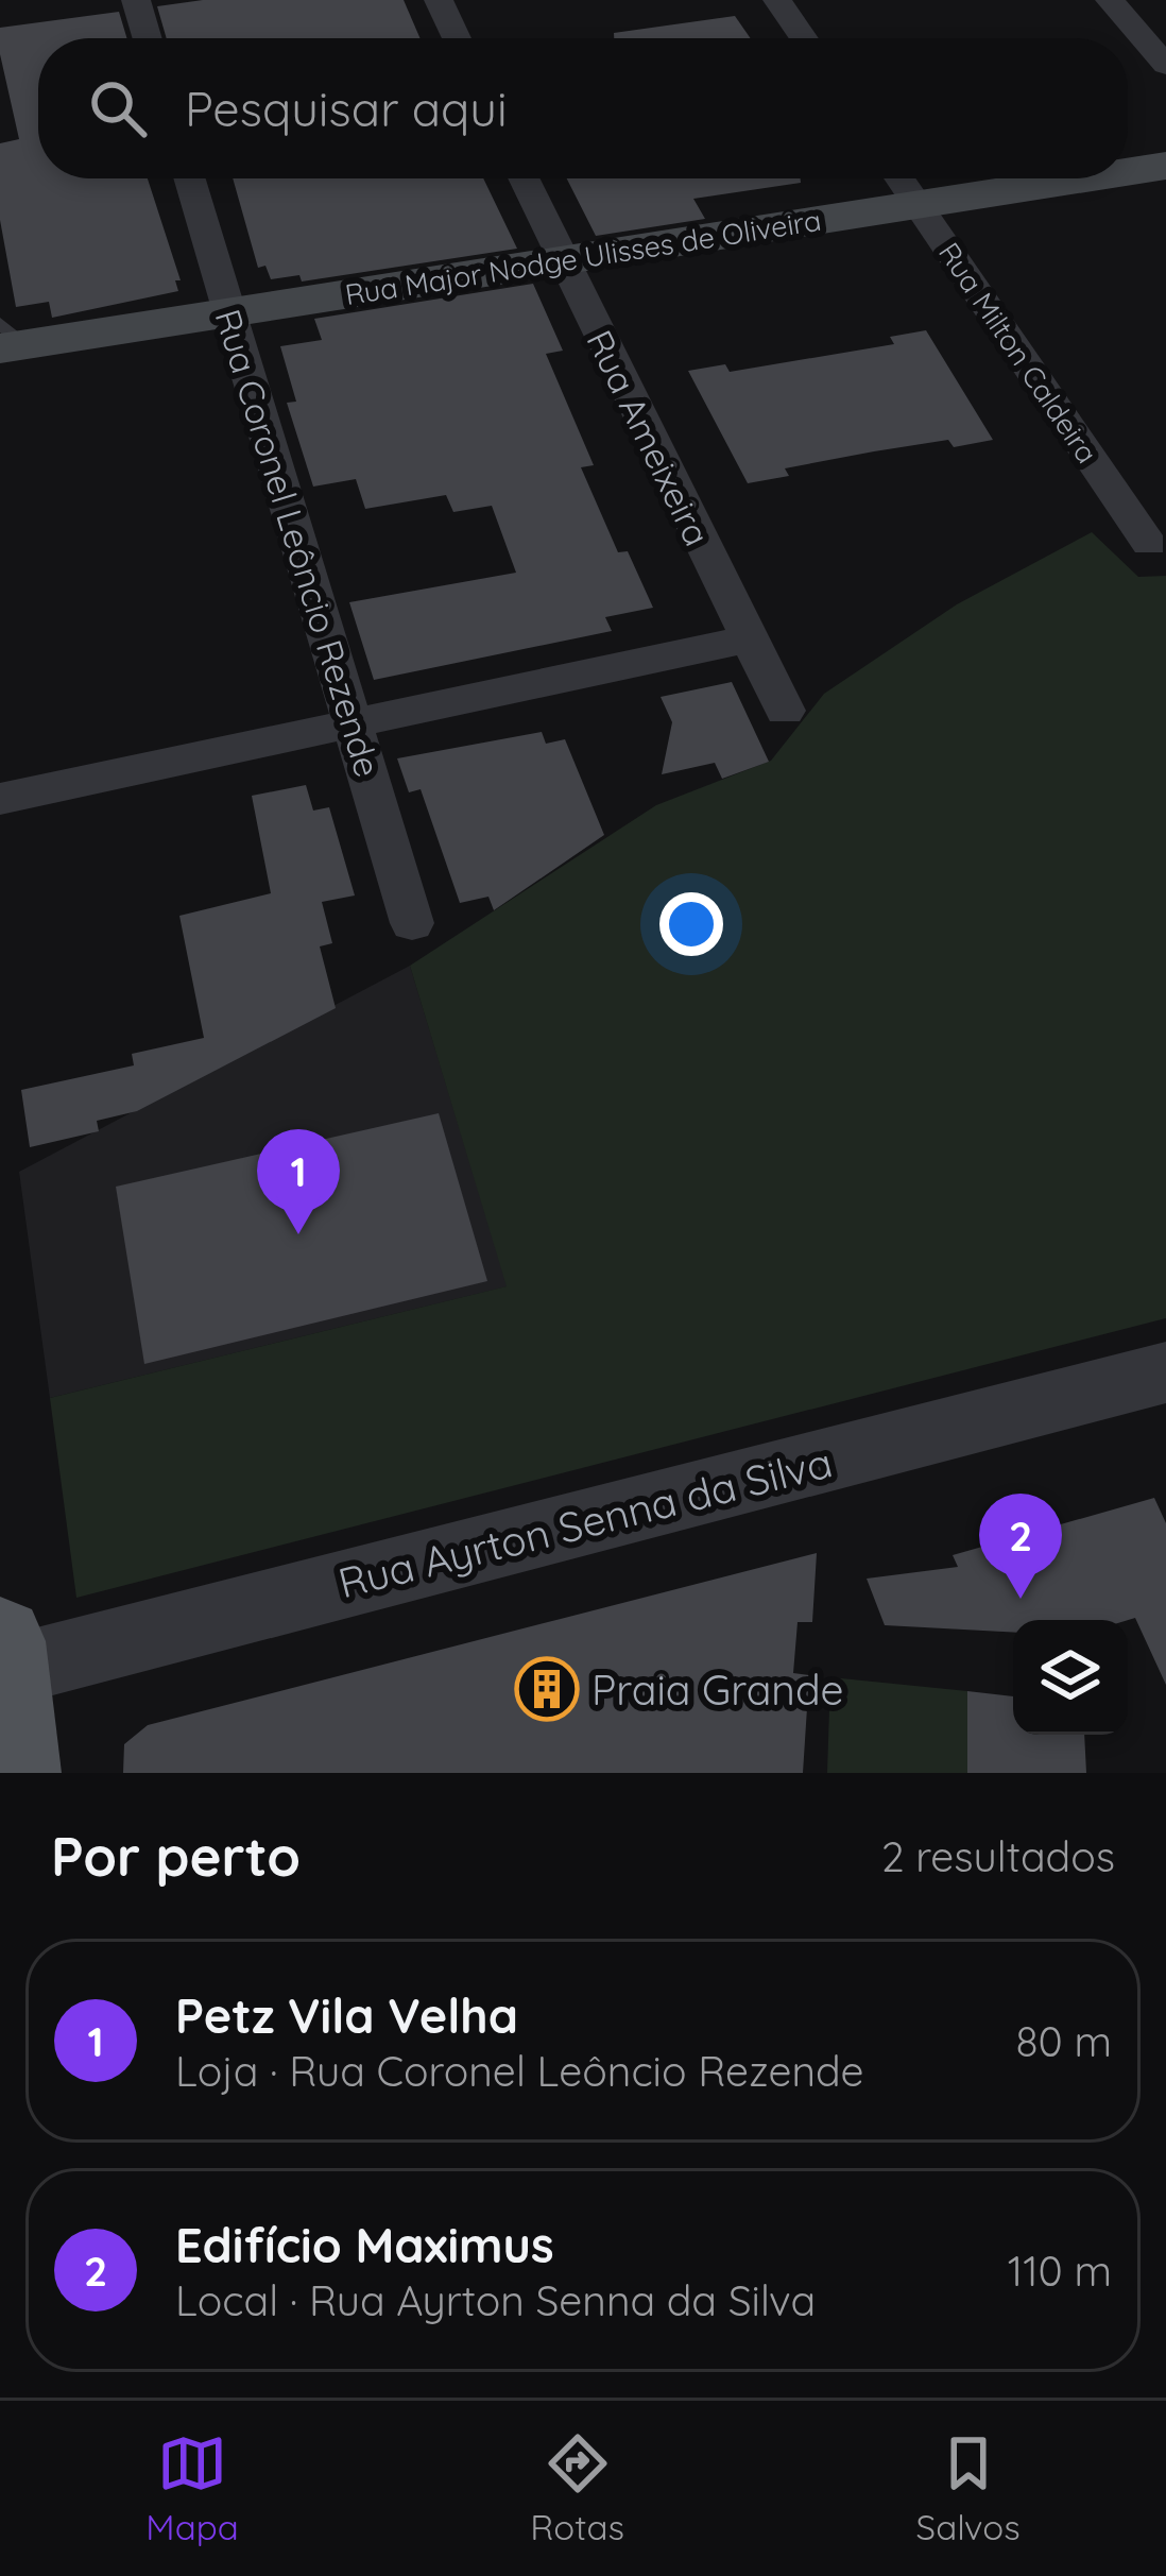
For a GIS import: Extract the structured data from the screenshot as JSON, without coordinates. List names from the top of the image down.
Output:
{
  "streets": {
    "main road": ["Rua Major Nodge Ulisses de Oliveira"],
    "street": [
      "Rua Milton Caldeira",
      "Rua Ameixeira",
      "Rua Coronel Leôncio Rezende",
      "Rua Ayrton Senna da Silva"
    ]
  },
  "crossings": [
    ["Rua Major Nodge Ulisses de Oliveira", "Rua Milton Caldeira"],
    ["Rua Major Nodge Ulisses de Oliveira", "Rua Ameixeira"],
    ["Rua Major Nodge Ulisses de Oliveira", "Rua Coronel Leôncio Rezende"]
  ],
  "places": {
    "building": ["Praia Grande"]
  },
  "page": {
    "search": "Pesquisar aqui",
    "pins": ["1", "2"],
    "heading": ["Por perto", "2 resultados"],
    "list": [
      {
        "mark": "1",
        "name": "Petz Vila Velha",
        "note": "Loja · Rua Coronel Leôncio Rezende",
        "value": "80 m"
      },
      {
        "mark": "2",
        "name": "Edifício Maximus",
        "note": "Local · Rua Ayrton Senna da Silva",
        "value": "110 m"
      }
    ],
    "nav": ["Mapa", "Rotas", "Salvos"]
  }
}
